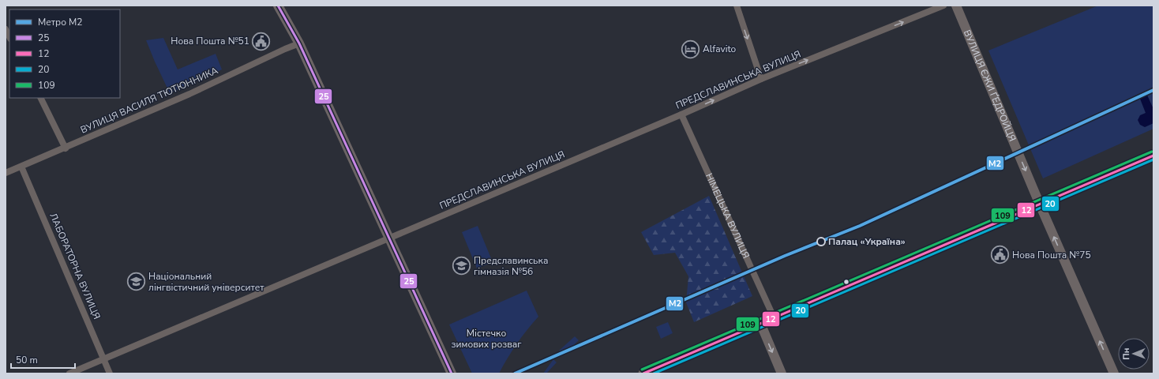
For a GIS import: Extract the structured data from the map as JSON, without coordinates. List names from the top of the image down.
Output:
{
  "streets": {
    "street": [
      "ПРЕДСЛАВИНСЬКА ВУЛИЦЯ",
      "ВУЛИЦЯ ЄЖИ ҐЕДРОЙЦЯ",
      "ВУЛИЦЯ ВАСИЛЯ ТЮТЮННИКА",
      "НІМЕЦЬКА ВУЛИЦЯ",
      "ЛАБОРАТОРНА ВУЛИЦЯ"
    ]
  },
  "crossings": [
    ["ПРЕДСЛАВИНСЬКА ВУЛИЦЯ", "НІМЕЦЬКА ВУЛИЦЯ"],
    ["ПРЕДСЛАВИНСЬКА ВУЛИЦЯ", "ЛАБОРАТОРНА ВУЛИЦЯ"],
    ["ВУЛИЦЯ ВАСИЛЯ ТЮТЮННИКА", "ЛАБОРАТОРНА ВУЛИЦЯ"]
  ],
  "parks": ["Містечко зимових розваг"],
  "places": {
    "public building": ["Нова Пошта №51", "Нова Пошта №75"],
    "hotel": ["Alfavito"],
    "other": ["Палац «Україна»"],
    "school or university": ["Предславинська гімназія №56", "Національний лінгвістичний університет"]
  },
  "lines": [
    "transit line 25",
    "metro line M2",
    "transit line 109",
    "transit line 12",
    "transit line 20"
  ],
  "legend": [
    "Метро M2",
    "25",
    "12",
    "20",
    "109"
  ],
  "scale_bar": "50 m",
  "north": "left"
}
